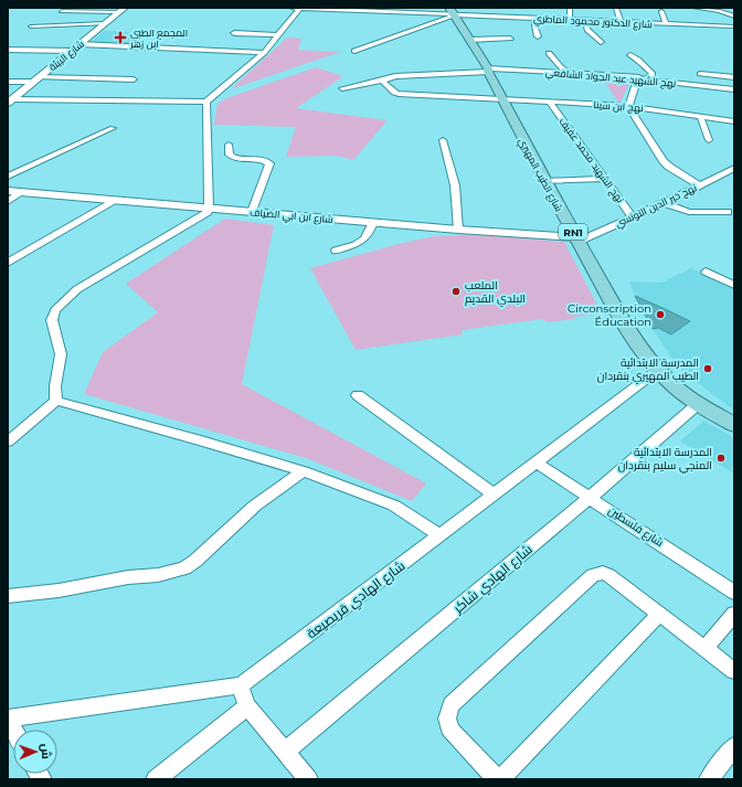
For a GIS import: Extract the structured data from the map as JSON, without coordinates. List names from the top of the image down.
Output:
{
  "streets": {
    "main road": ["شارع الطيب المهيري", "RN1"],
    "street": [
      "شارع الدكتور محمود الماطري",
      "شارع البيئة",
      "نهج الشهيد عبد الجواد الشافعي",
      "نهج ابن سينا",
      "نهج الشهيد محمد عفيف",
      "نهج خير الدين التونسي",
      "شارع ابن ابي الضياف",
      "شارع فلسطين",
      "شارع الهادي شاكر",
      "شارع الهادي قريصيعة"
    ]
  },
  "crossings": [
    ["شارع الدكتور محمود الماطري", "شارع الطيب المهيري"],
    ["نهج الشهيد عبد الجواد الشافعي", "نهج ابن سينا"],
    ["نهج الشهيد عبد الجواد الشافعي", "شارع الطيب المهيري"],
    ["نهج ابن سينا", "نهج الشهيد محمد عفيف"],
    ["نهج ابن سينا", "شارع الطيب المهيري"],
    ["نهج الشهيد محمد عفيف", "نهج خير الدين التونسي"],
    ["شارع الطيب المهيري", "نهج خير الدين التونسي"],
    ["شارع الطيب المهيري", "شارع ابن ابي الضياف"],
    ["شارع الطيب المهيري", "شارع الهادي شاكر"],
    ["شارع الطيب المهيري", "شارع الهادي قريصيعة"],
    ["نهج خير الدين التونسي", "شارع ابن ابي الضياف"],
    ["شارع فلسطين", "شارع الهادي شاكر"],
    ["شارع فلسطين", "شارع الهادي قريصيعة"]
  ],
  "places": {
    "health": ["المجمع الطبي ابن زهر"],
    "other": [
      "الملعب البلدي القديم",
      "Circonscription Éducation",
      "المدرسة الابتدائية الطيب المهيري بنقردان",
      "المدرسة الابتدائية المنجي سليم بنقردان"
    ]
  },
  "north": "right"
}
